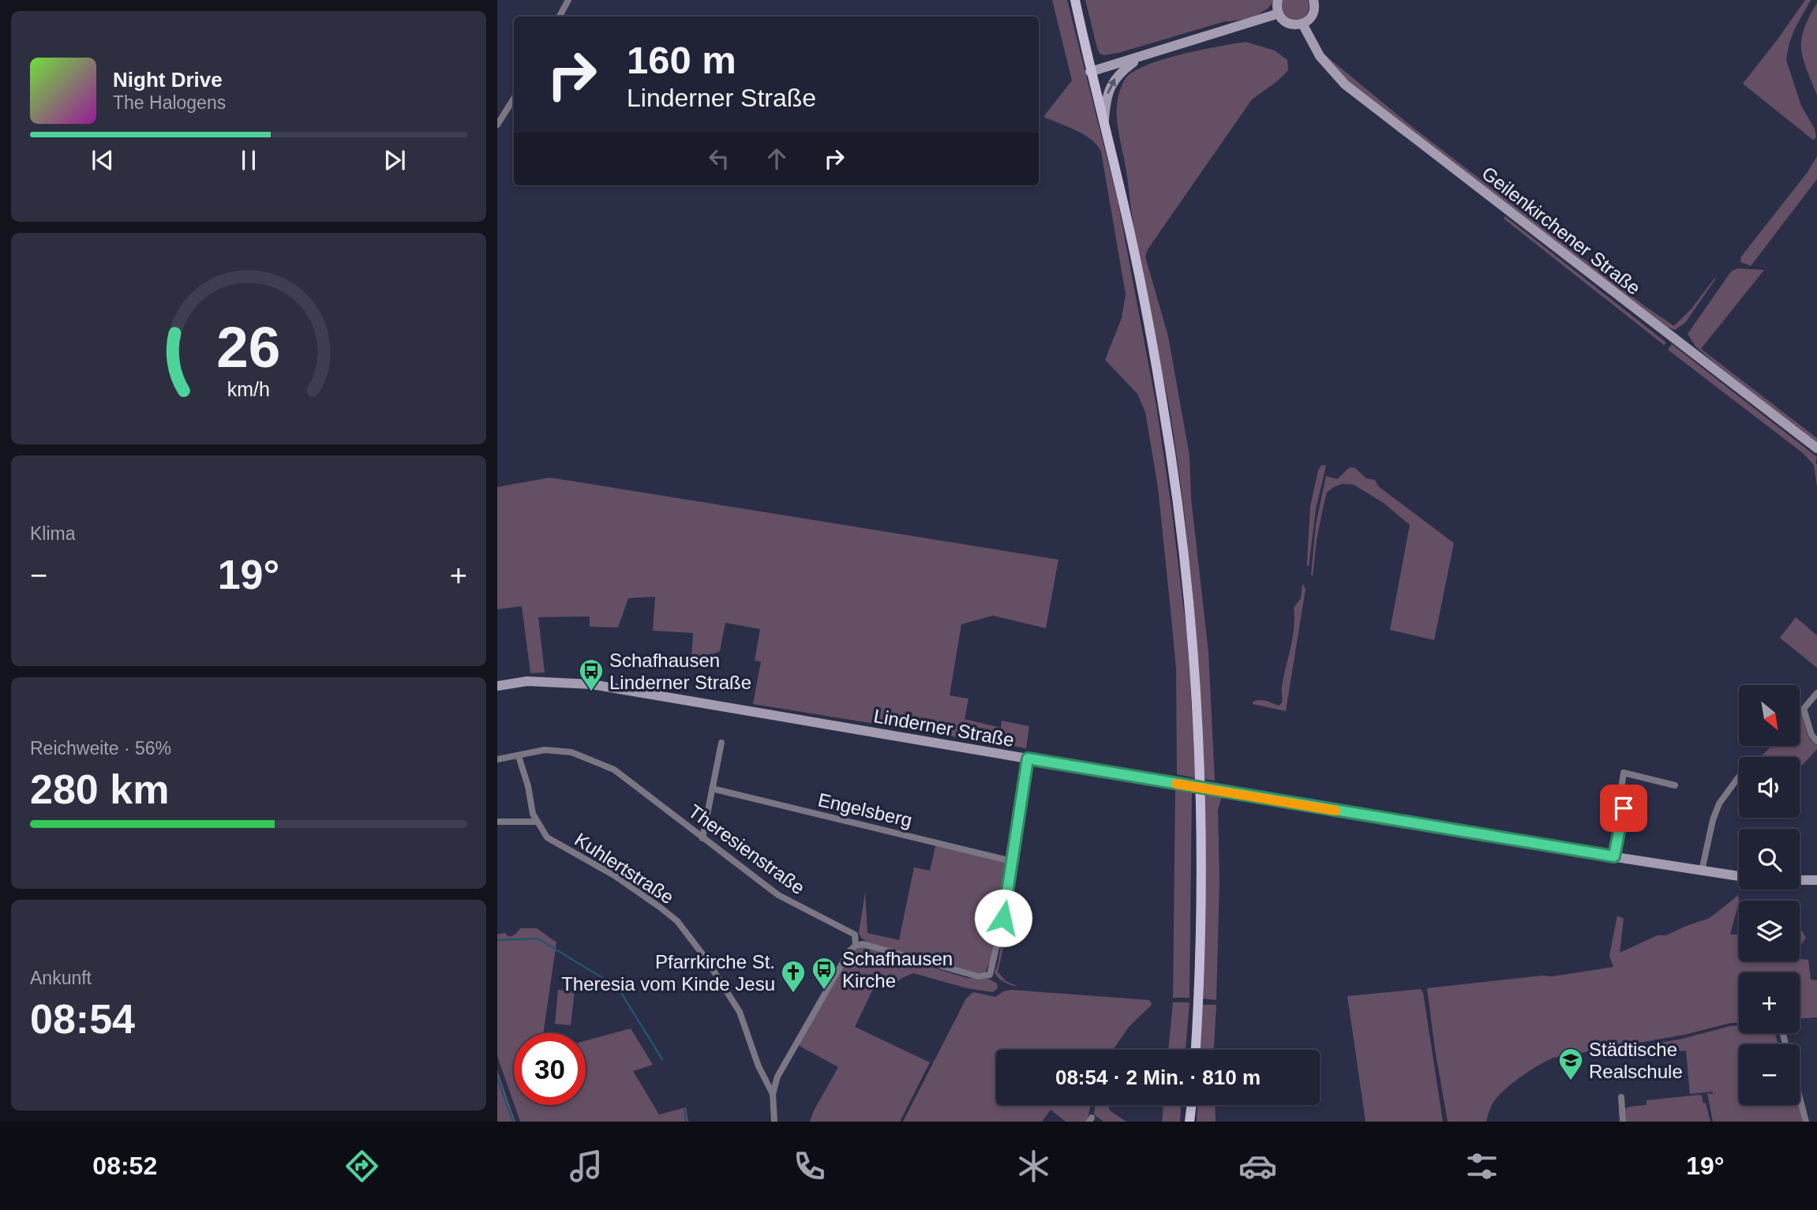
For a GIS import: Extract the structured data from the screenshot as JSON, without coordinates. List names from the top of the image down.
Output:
{
  "streets": {
    "main road": ["Geilenkirchener Straße", "Linderner Straße"],
    "street": ["Engelsberg", "Theresienstraße", "Kuhlertstraße"]
  },
  "crossings": [
    ["Theresienstraße", "Kuhlertstraße"]
  ],
  "places": {
    "bus stop": ["Schafhausen Linderner Straße", "Schafhausen Kirche"],
    "church": ["Pfarrkirche St. Theresia vom Kinde Jesu"],
    "school or university": ["Städtische Realschule"]
  },
  "north": "bottom right",
  "page": {
    "turn": ["160 m", "Linderner Straße"],
    "song": ["Night Drive", "The Halogens"],
    "tile": [
      "Klima",
      ["Reichweite · 56%", "280 km"],
      ["Ankunft", "08:54"]
    ],
    "heat": ["−", "19°", "+"],
    "map_buttons": ["+", "−"],
    "limit": "30",
    "trip": "08:54 · 2 Min. · 810 m",
    "tabs": ["08:52", "19°"],
    "gauge": ["26", "km/h"]
  }
}
